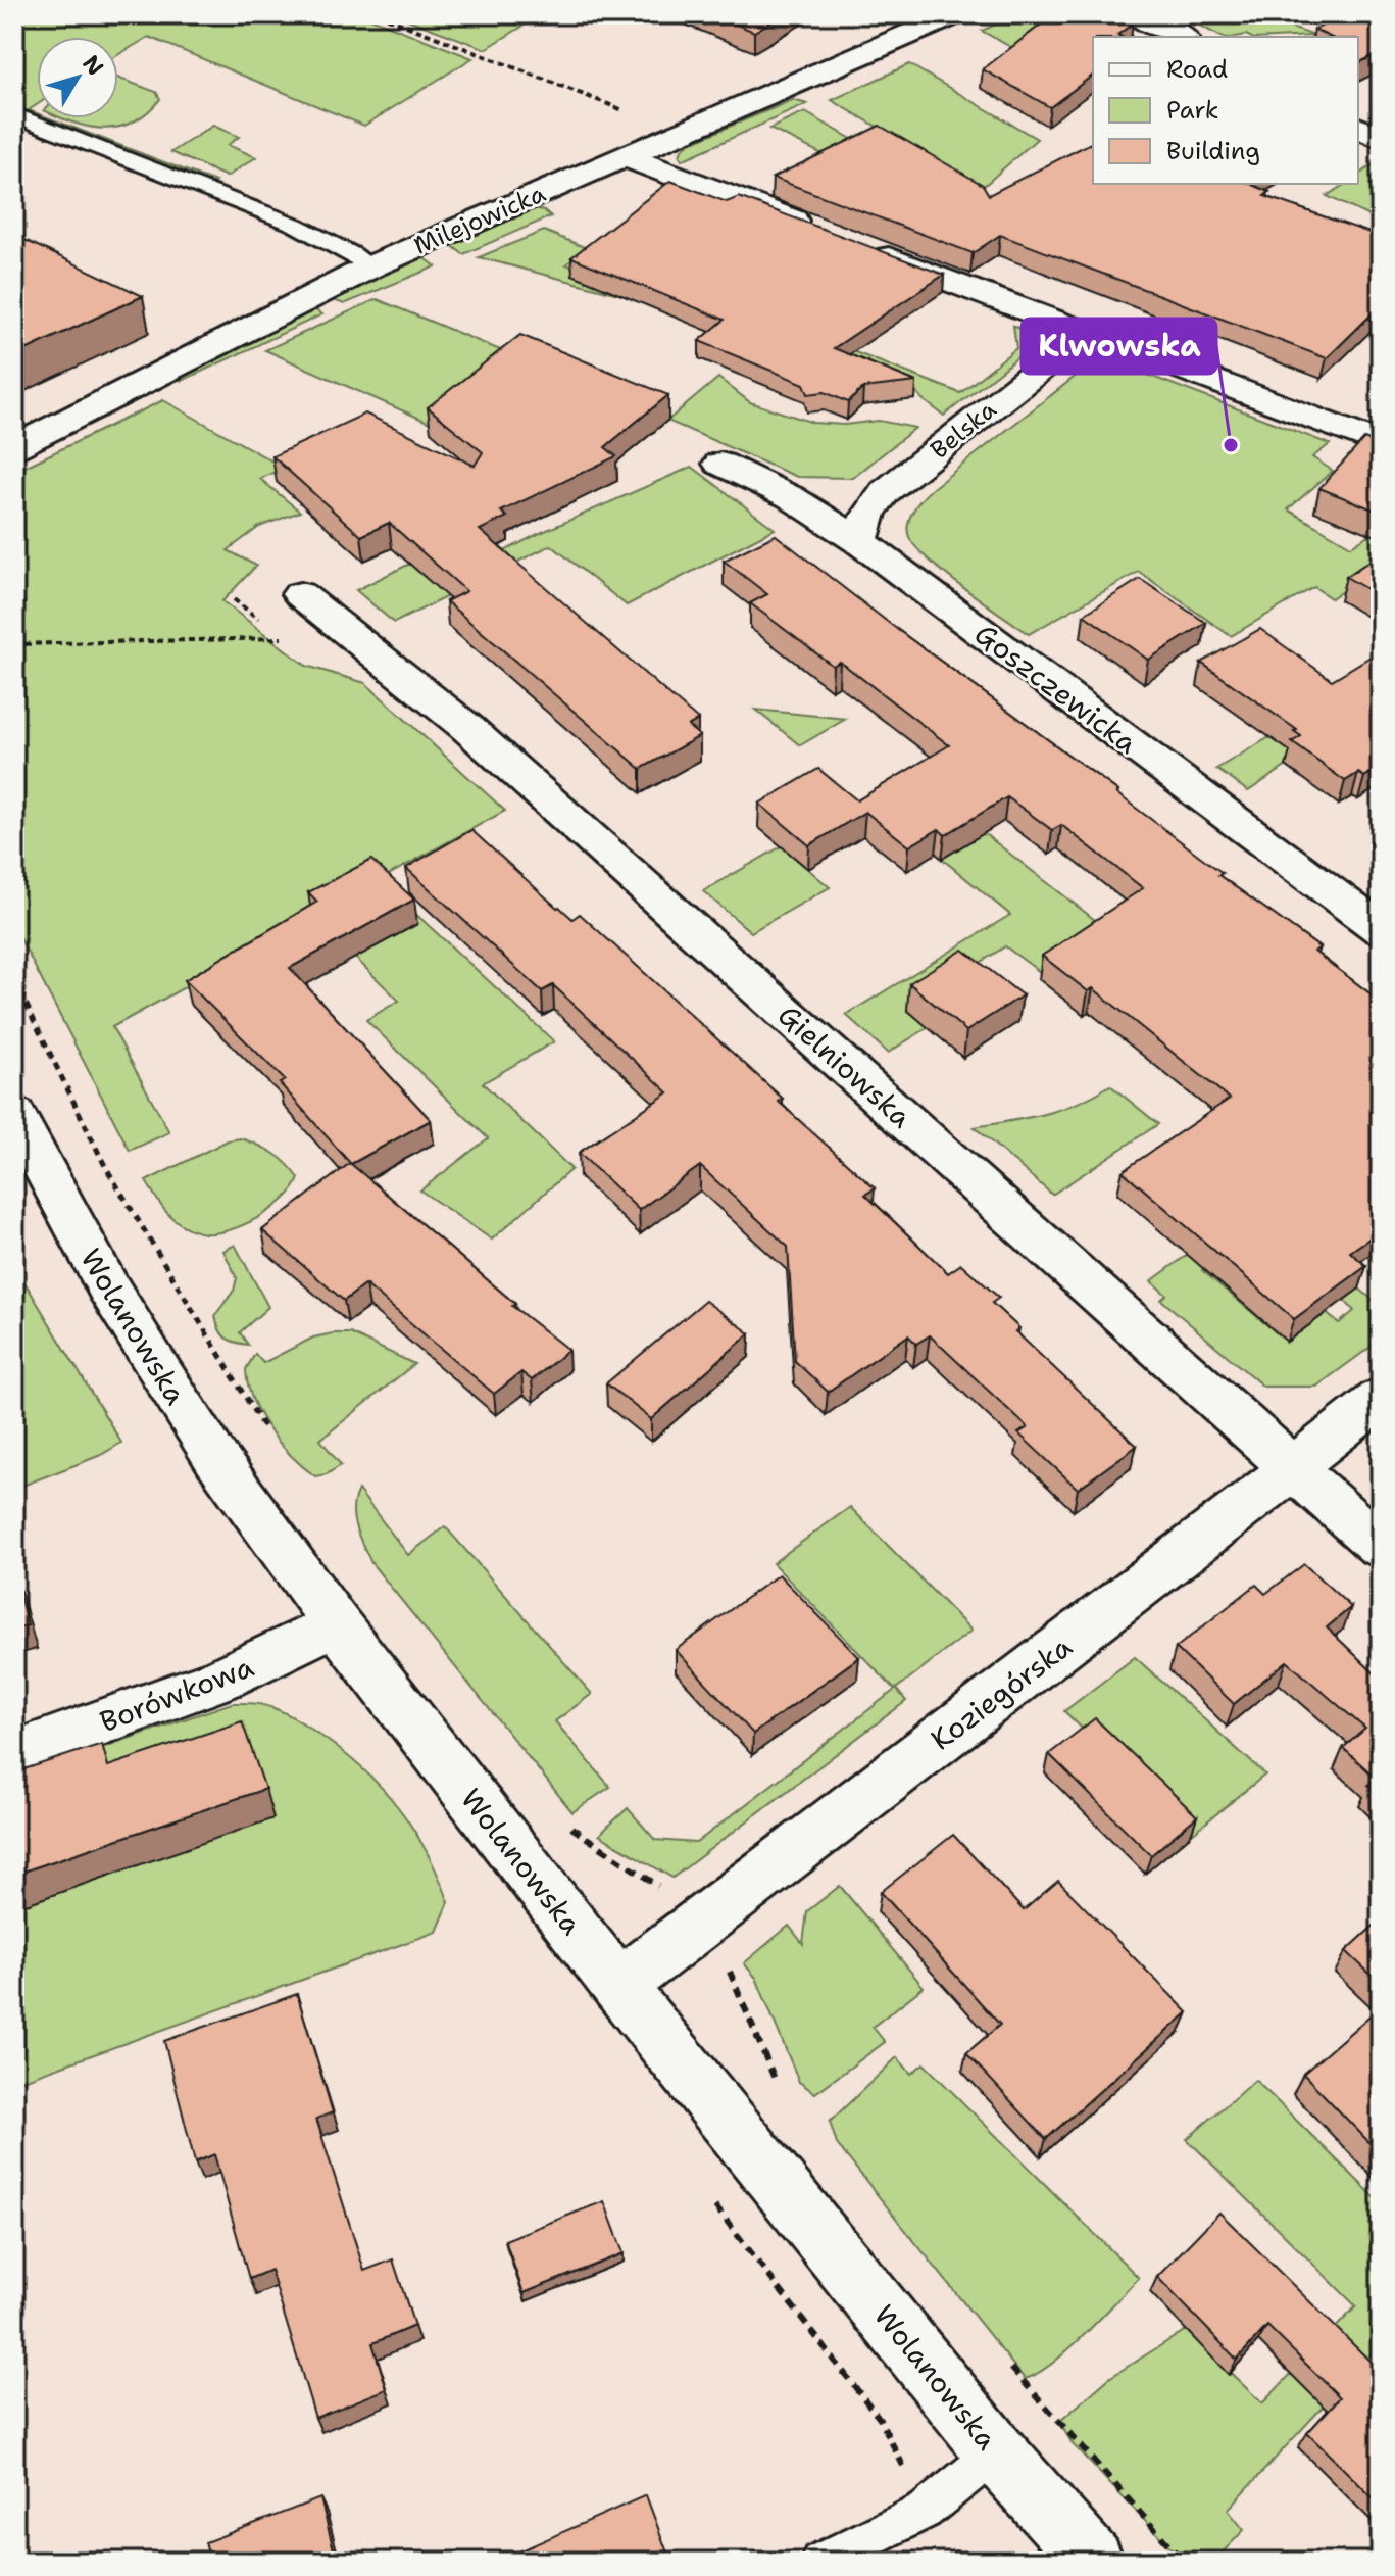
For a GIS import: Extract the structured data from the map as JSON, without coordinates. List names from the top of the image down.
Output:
{
  "streets": {
    "street": [
      "Milejowicka",
      "Belska",
      "Goszczewicka",
      "Gielniowska",
      "Wolanowska",
      "Koziegórska",
      "Borówkowa"
    ]
  },
  "crossings": [
    ["Belska", "Goszczewicka"],
    ["Gielniowska", "Koziegórska"],
    ["Wolanowska", "Koziegórska"],
    ["Wolanowska", "Borówkowa"]
  ],
  "places": ["Klwowska"],
  "legend": ["Road", "Park", "Building"],
  "north": "top right"
}
